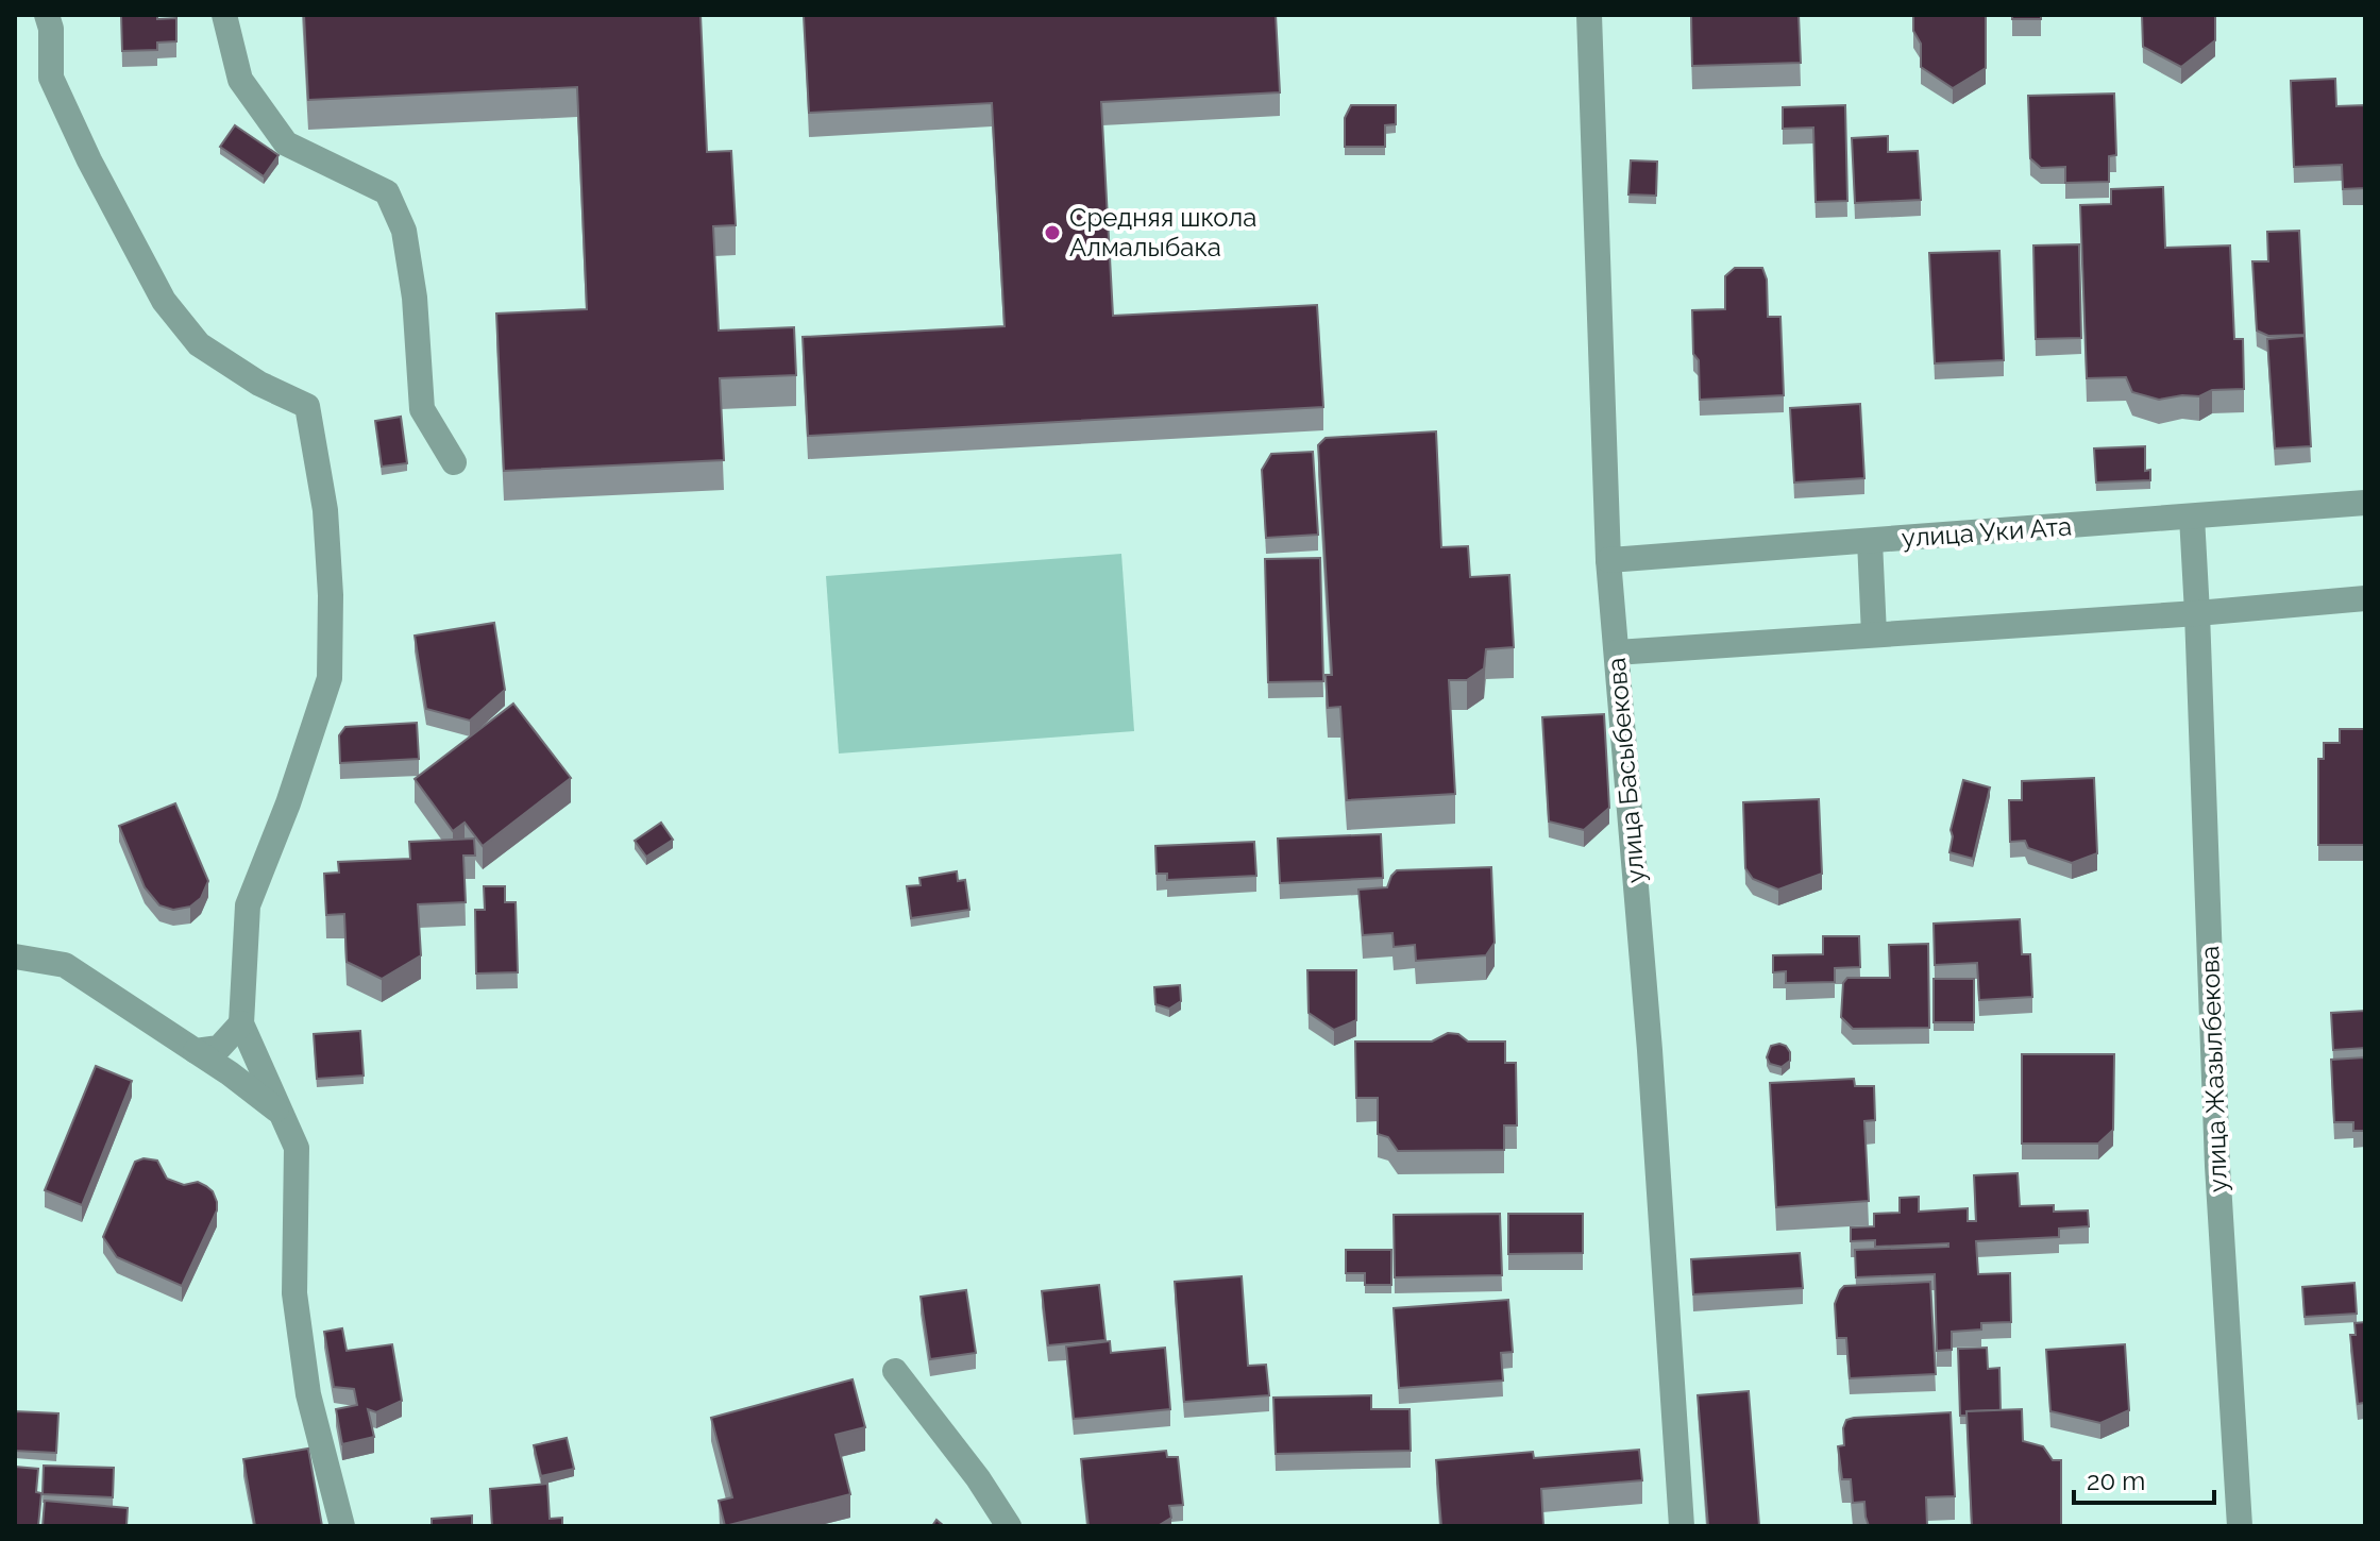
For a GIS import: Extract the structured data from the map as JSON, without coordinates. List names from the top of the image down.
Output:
{
  "streets": {
    "street": ["улица Уки Ата", "улица Басыбекова", "улица Жазылбекова"]
  },
  "crossings": [
    ["улица Уки Ата", "улица Басыбекова"],
    ["улица Уки Ата", "улица Жазылбекова"]
  ],
  "places": ["Средняя школа Алмалыбака"],
  "scale_bar": "20 m"
}
